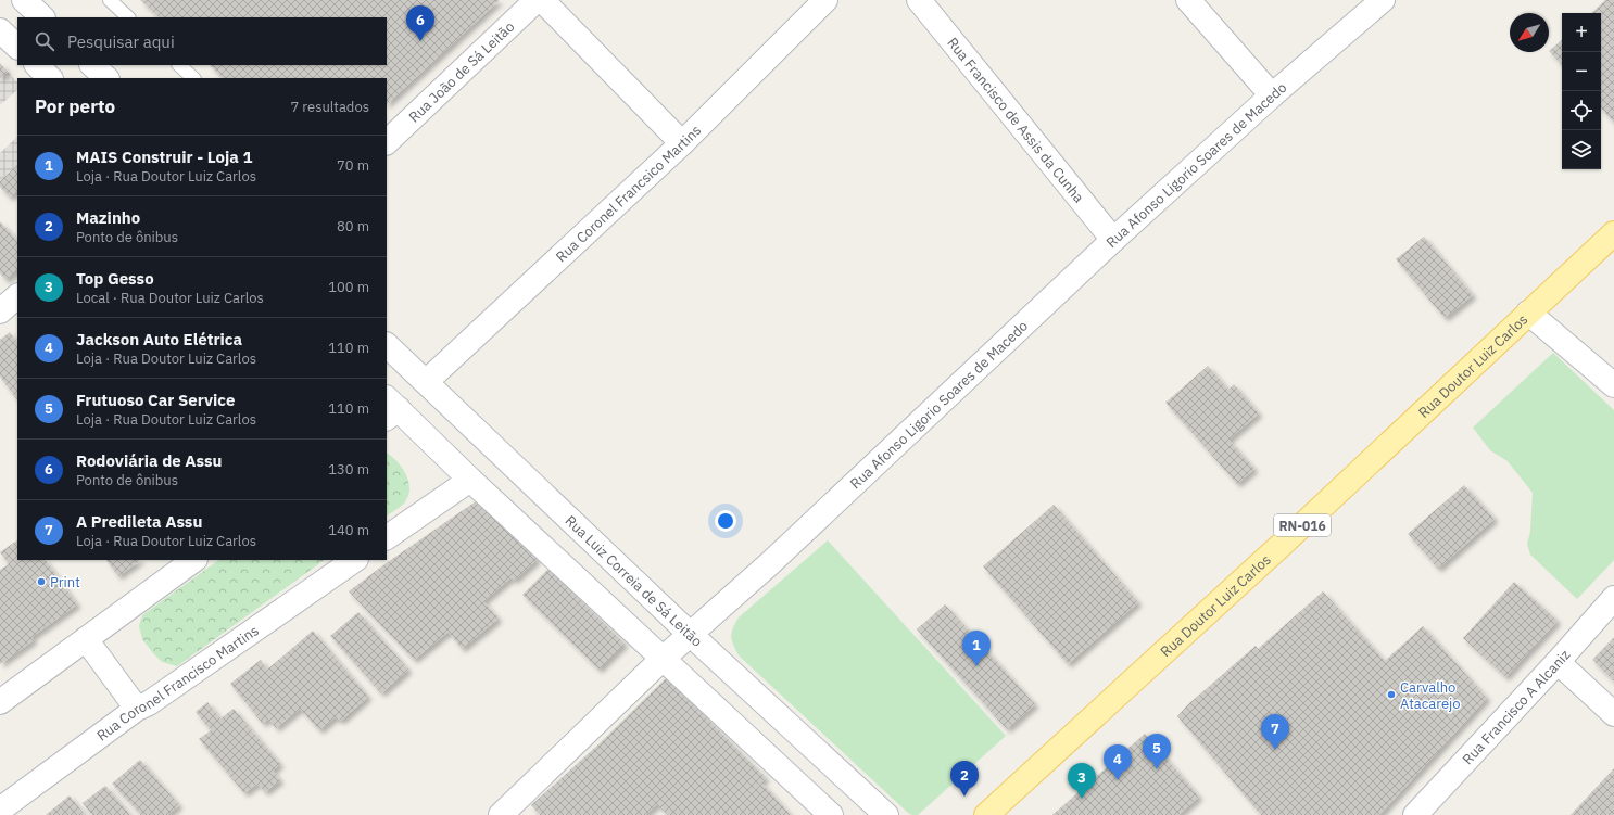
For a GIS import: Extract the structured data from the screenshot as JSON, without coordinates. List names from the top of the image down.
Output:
{
  "streets": {
    "main road": ["Rua Doutor Luiz Carlos", "RN-016"],
    "street": [
      "Rua João de Sá Leitão",
      "Rua Francisco de Assis da Cunha",
      "Rua Afonso Ligorio Soares de Macedo",
      "Rua Coronel Francsico Martins",
      "Rua Luiz Correia de Sá Leitão",
      "Rua Coronel Francisco Martins",
      "Rua Francisco A Alcaniz"
    ]
  },
  "crossings": [
    ["Rua Francisco de Assis da Cunha", "Rua Afonso Ligorio Soares de Macedo"],
    ["Rua Afonso Ligorio Soares de Macedo", "Rua Luiz Correia de Sá Leitão"],
    ["Rua Coronel Francsico Martins", "Rua Luiz Correia de Sá Leitão"]
  ],
  "places": ["Print", "Carvalho Atacarejo"],
  "north": "bottom left",
  "page": {
    "pins": [
      "6",
      "1",
      "7",
      "5",
      "4",
      "2",
      "3"
    ],
    "map_buttons": ["+", "−"],
    "search": "Pesquisar aqui",
    "heading": ["Por perto", "7 resultados"],
    "list": [
      {
        "mark": "1",
        "name": "MAIS Construir - Loja 1",
        "note": "Loja · Rua Doutor Luiz Carlos",
        "value": "70 m"
      },
      {
        "mark": "2",
        "name": "Mazinho",
        "note": "Ponto de ônibus",
        "value": "80 m"
      },
      {
        "mark": "3",
        "name": "Top Gesso",
        "note": "Local · Rua Doutor Luiz Carlos",
        "value": "100 m"
      },
      {
        "mark": "4",
        "name": "Jackson Auto Elétrica",
        "note": "Loja · Rua Doutor Luiz Carlos",
        "value": "110 m"
      },
      {
        "mark": "5",
        "name": "Frutuoso Car Service",
        "note": "Loja · Rua Doutor Luiz Carlos",
        "value": "110 m"
      },
      {
        "mark": "6",
        "name": "Rodoviária de Assu",
        "note": "Ponto de ônibus",
        "value": "130 m"
      },
      {
        "mark": "7",
        "name": "A Predileta Assu",
        "note": "Loja · Rua Doutor Luiz Carlos",
        "value": "140 m"
      }
    ]
  }
}
